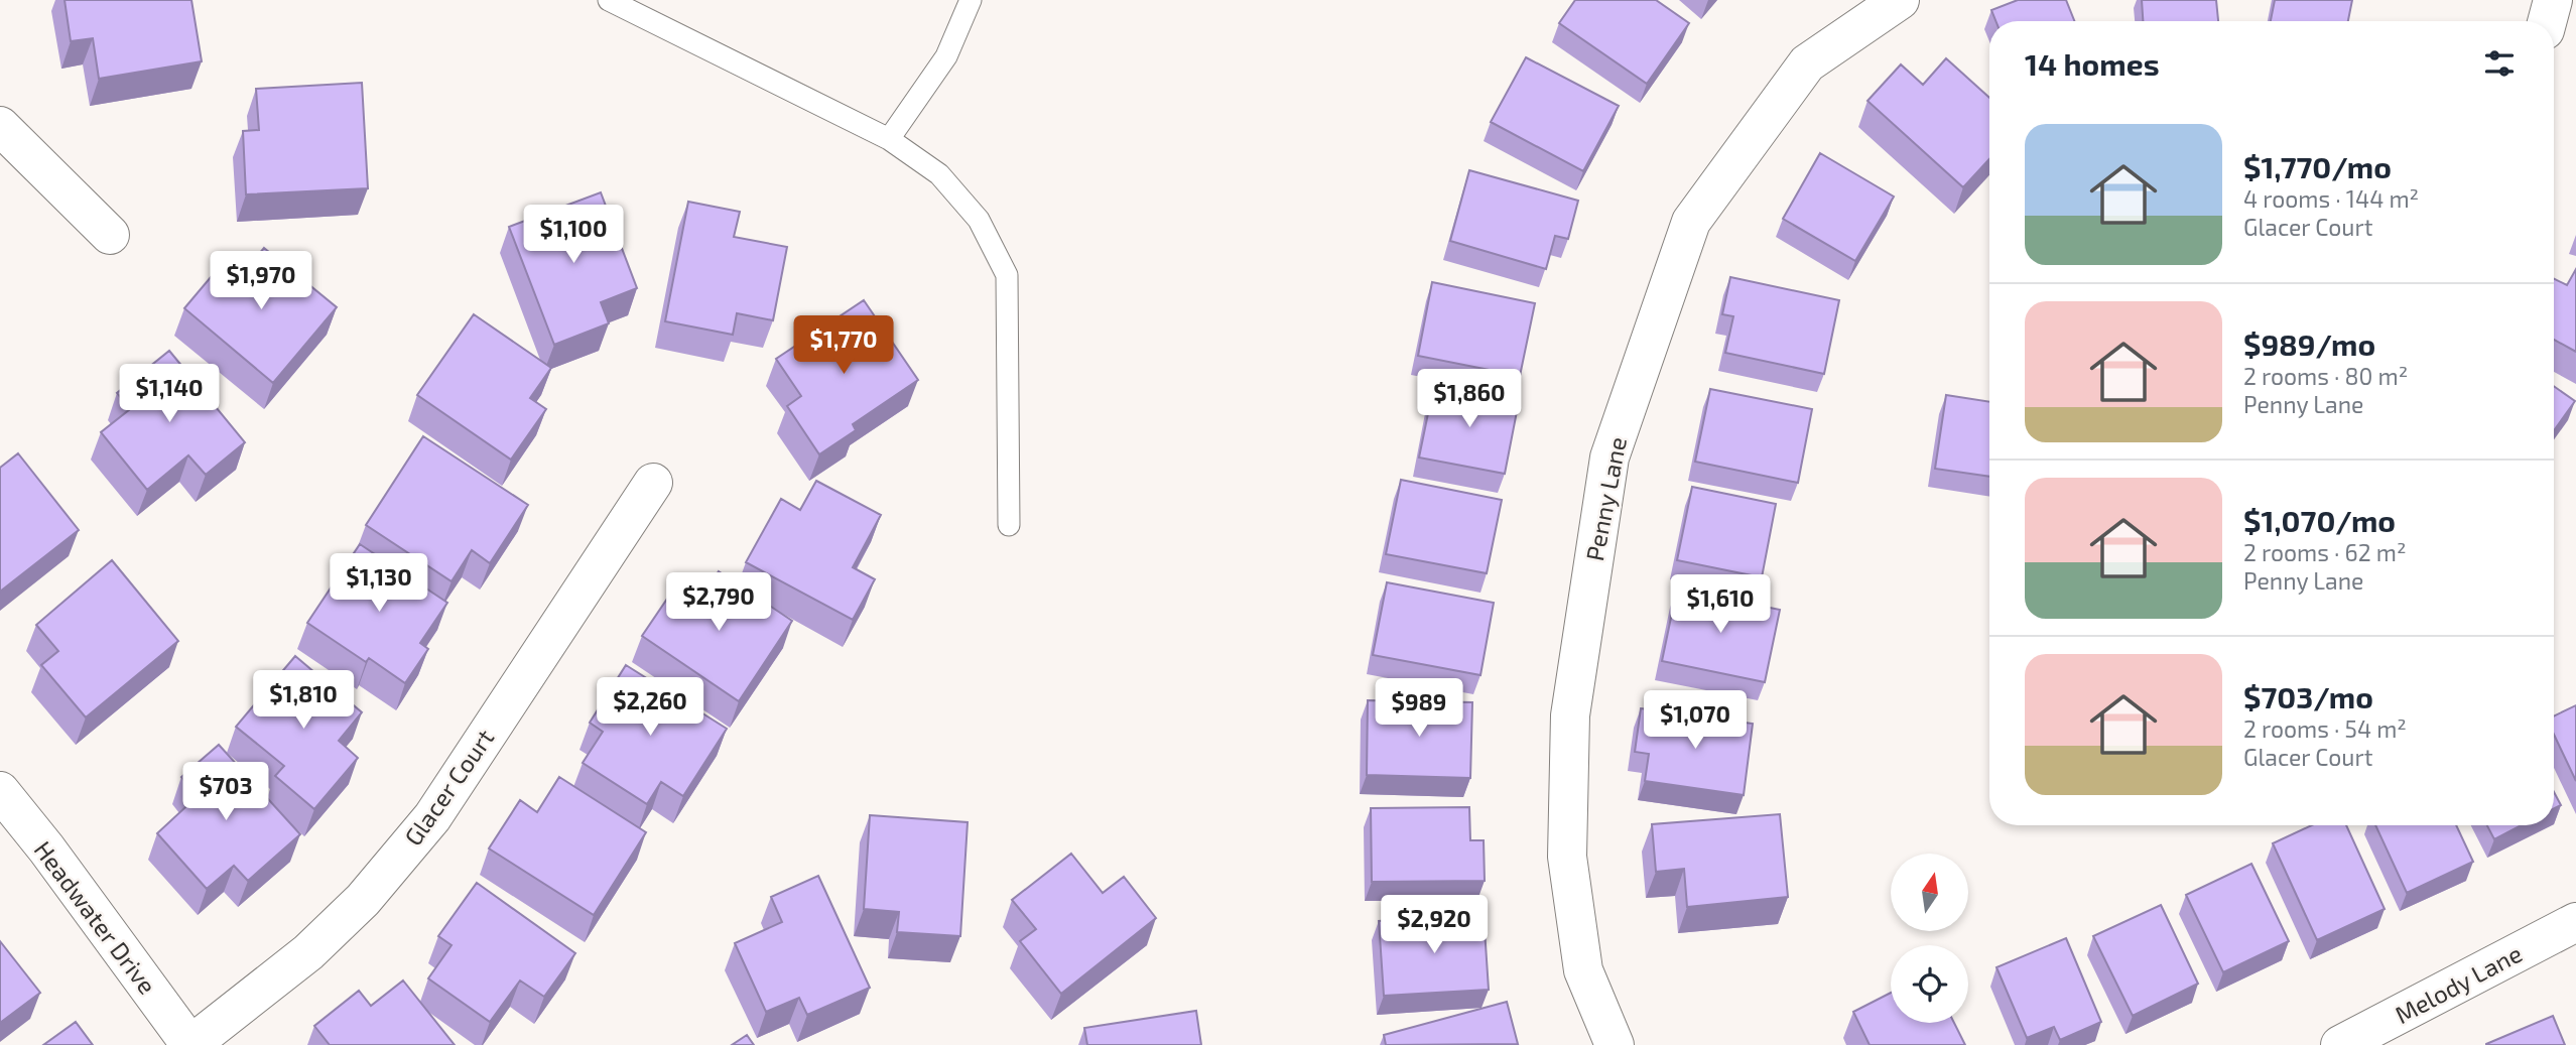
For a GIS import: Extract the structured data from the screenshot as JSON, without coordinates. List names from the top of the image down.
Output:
{
  "streets": {
    "street": [
      "Penny Lane",
      "Glacer Court",
      "Headwater Drive",
      "Melody Lane"
    ]
  },
  "crossings": [
    ["Glacer Court", "Headwater Drive"]
  ],
  "north": "top",
  "page": {
    "heading": "14 homes",
    "list": [
      {
        "name": "$1,770/mo",
        "note": "4 rooms · 144 m² · Glacer Court"
      },
      {
        "name": "$989/mo",
        "note": "2 rooms · 80 m² · Penny Lane"
      },
      {
        "name": "$1,070/mo",
        "note": "2 rooms · 62 m² · Penny Lane"
      },
      {
        "name": "$703/mo",
        "note": "2 rooms · 54 m² · Glacer Court"
      }
    ],
    "price": [
      "$1,100",
      "$1,970",
      "$1,770",
      "$1,140",
      "$1,860",
      "$1,130",
      "$2,790",
      "$1,610",
      "$1,810",
      "$2,260",
      "$989",
      "$1,070",
      "$703",
      "$2,920"
    ]
  }
}
